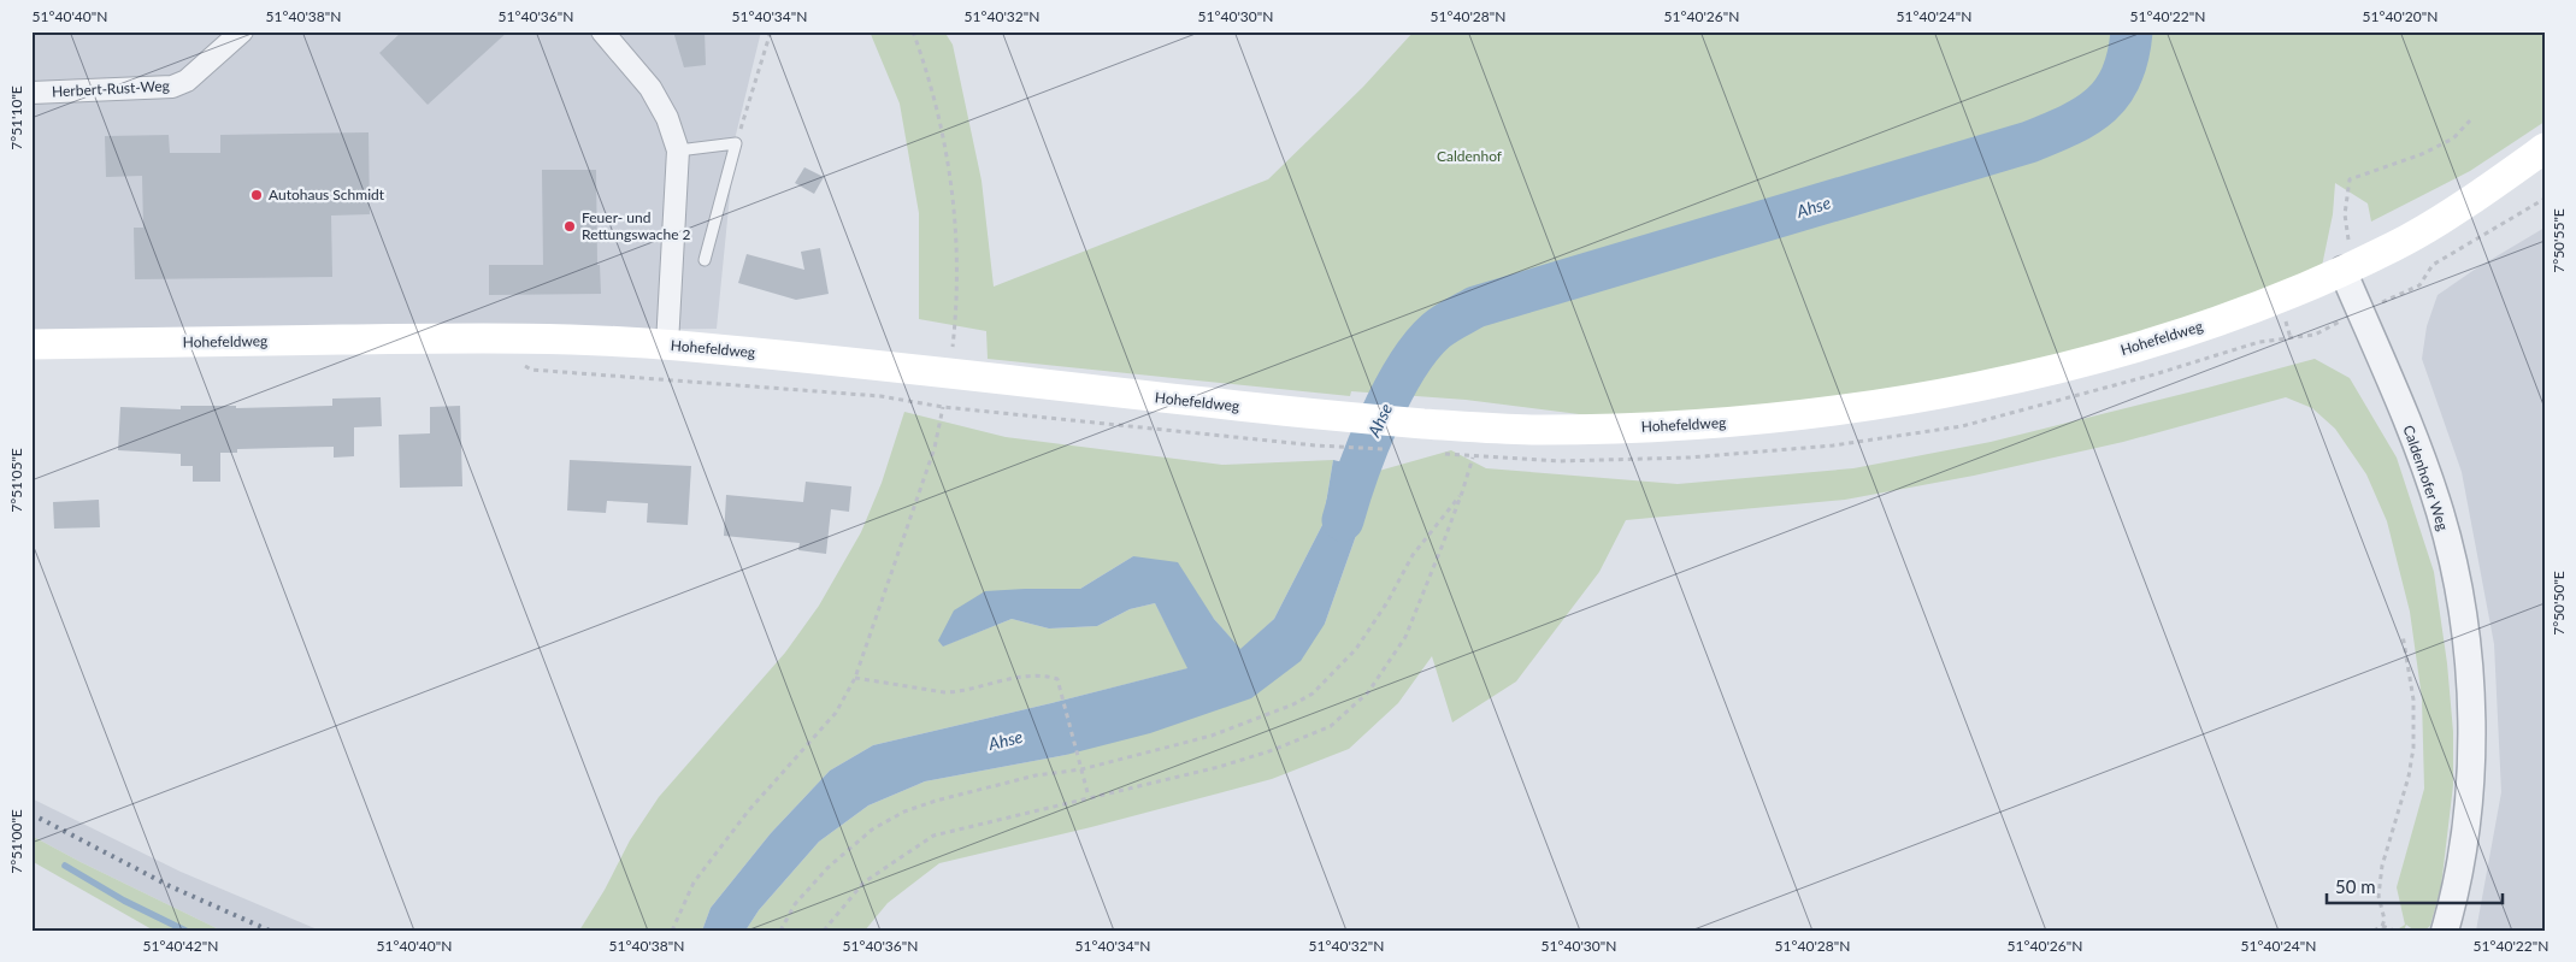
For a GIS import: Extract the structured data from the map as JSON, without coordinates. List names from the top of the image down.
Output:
{
  "streets": {
    "main road": ["Hohefeldweg"],
    "street": ["Herbert-Rust-Weg", "Caldenhofer Weg"]
  },
  "crossings": [
    ["Hohefeldweg", "Caldenhofer Weg"]
  ],
  "water": ["Ahse"],
  "parks": ["Caldenhof"],
  "places": ["Autohaus Schmidt", "Feuer- und Rettungswache 2"],
  "scale_bar": "50 m",
  "coordinates": [
    "51°40'40\"N",
    "51°40'38\"N",
    "51°40'36\"N",
    "51°40'34\"N",
    "51°40'32\"N",
    "51°40'30\"N",
    "51°40'28\"N",
    "51°40'26\"N",
    "51°40'24\"N",
    "51°40'22\"N",
    "51°40'20\"N",
    "7°51'10\"E",
    "7°50'55\"E",
    "7°51'05\"E",
    "7°50'50\"E",
    "7°51'00\"E",
    "51°40'42\"N"
  ]
}
